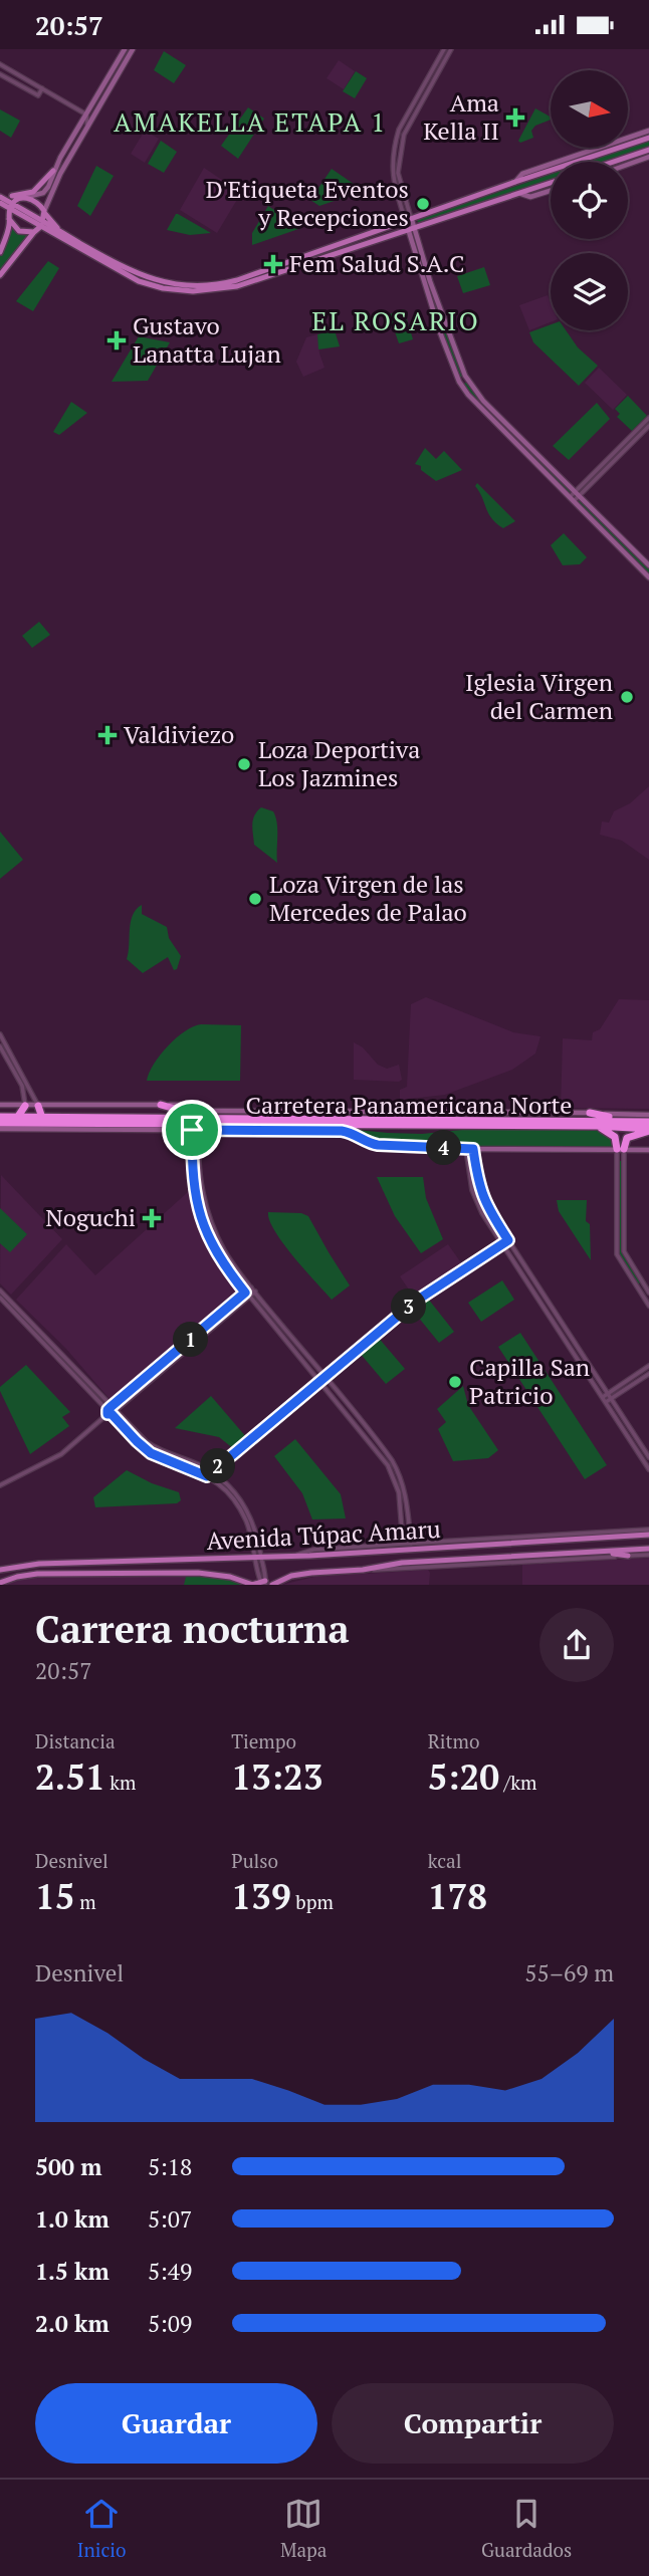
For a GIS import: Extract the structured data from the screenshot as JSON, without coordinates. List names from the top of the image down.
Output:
{
  "streets": {
    "highway": ["Carretera Panamericana Norte"],
    "main road": ["Avenida Túpac Amaru"]
  },
  "districts": ["AMAKELLA ETAPA 1", "EL ROSARIO"],
  "places": {
    "health": [
      "Ama Kella II",
      "Fem Salud S.A.C",
      "Gustavo Lanatta Lujan",
      "Valdiviezo",
      "Noguchi"
    ],
    "other": [
      "D'Etiqueta Eventos y Recepciones",
      "Iglesia Virgen del Carmen",
      "Loza Deportiva Los Jazmines",
      "Loza Virgen de las Mercedes de Palao",
      "Capilla San Patricio"
    ]
  },
  "north": "right",
  "page": {
    "status": "20:57",
    "pins": [
      "4",
      "3",
      "1",
      "2"
    ],
    "heading": ["Carrera nocturna", "20:57"],
    "stats": [
      ["Distancia", "2.51 km"],
      ["Tiempo", "13:23"],
      ["Ritmo", "5:20 /km"],
      ["Desnivel", "15 m"],
      ["Pulso", "139 bpm"],
      ["kcal", "178"]
    ],
    "chart": ["Desnivel", "55–69 m"],
    "list": [
      {
        "name": "500 m",
        "note": "5:18"
      },
      {
        "name": "1.0 km",
        "note": "5:07"
      },
      {
        "name": "1.5 km",
        "note": "5:49"
      },
      {
        "name": "2.0 km",
        "note": "5:09"
      }
    ],
    "buttons": ["Guardar", "Compartir"],
    "tabs": ["Inicio", "Mapa", "Guardados"]
  }
}
